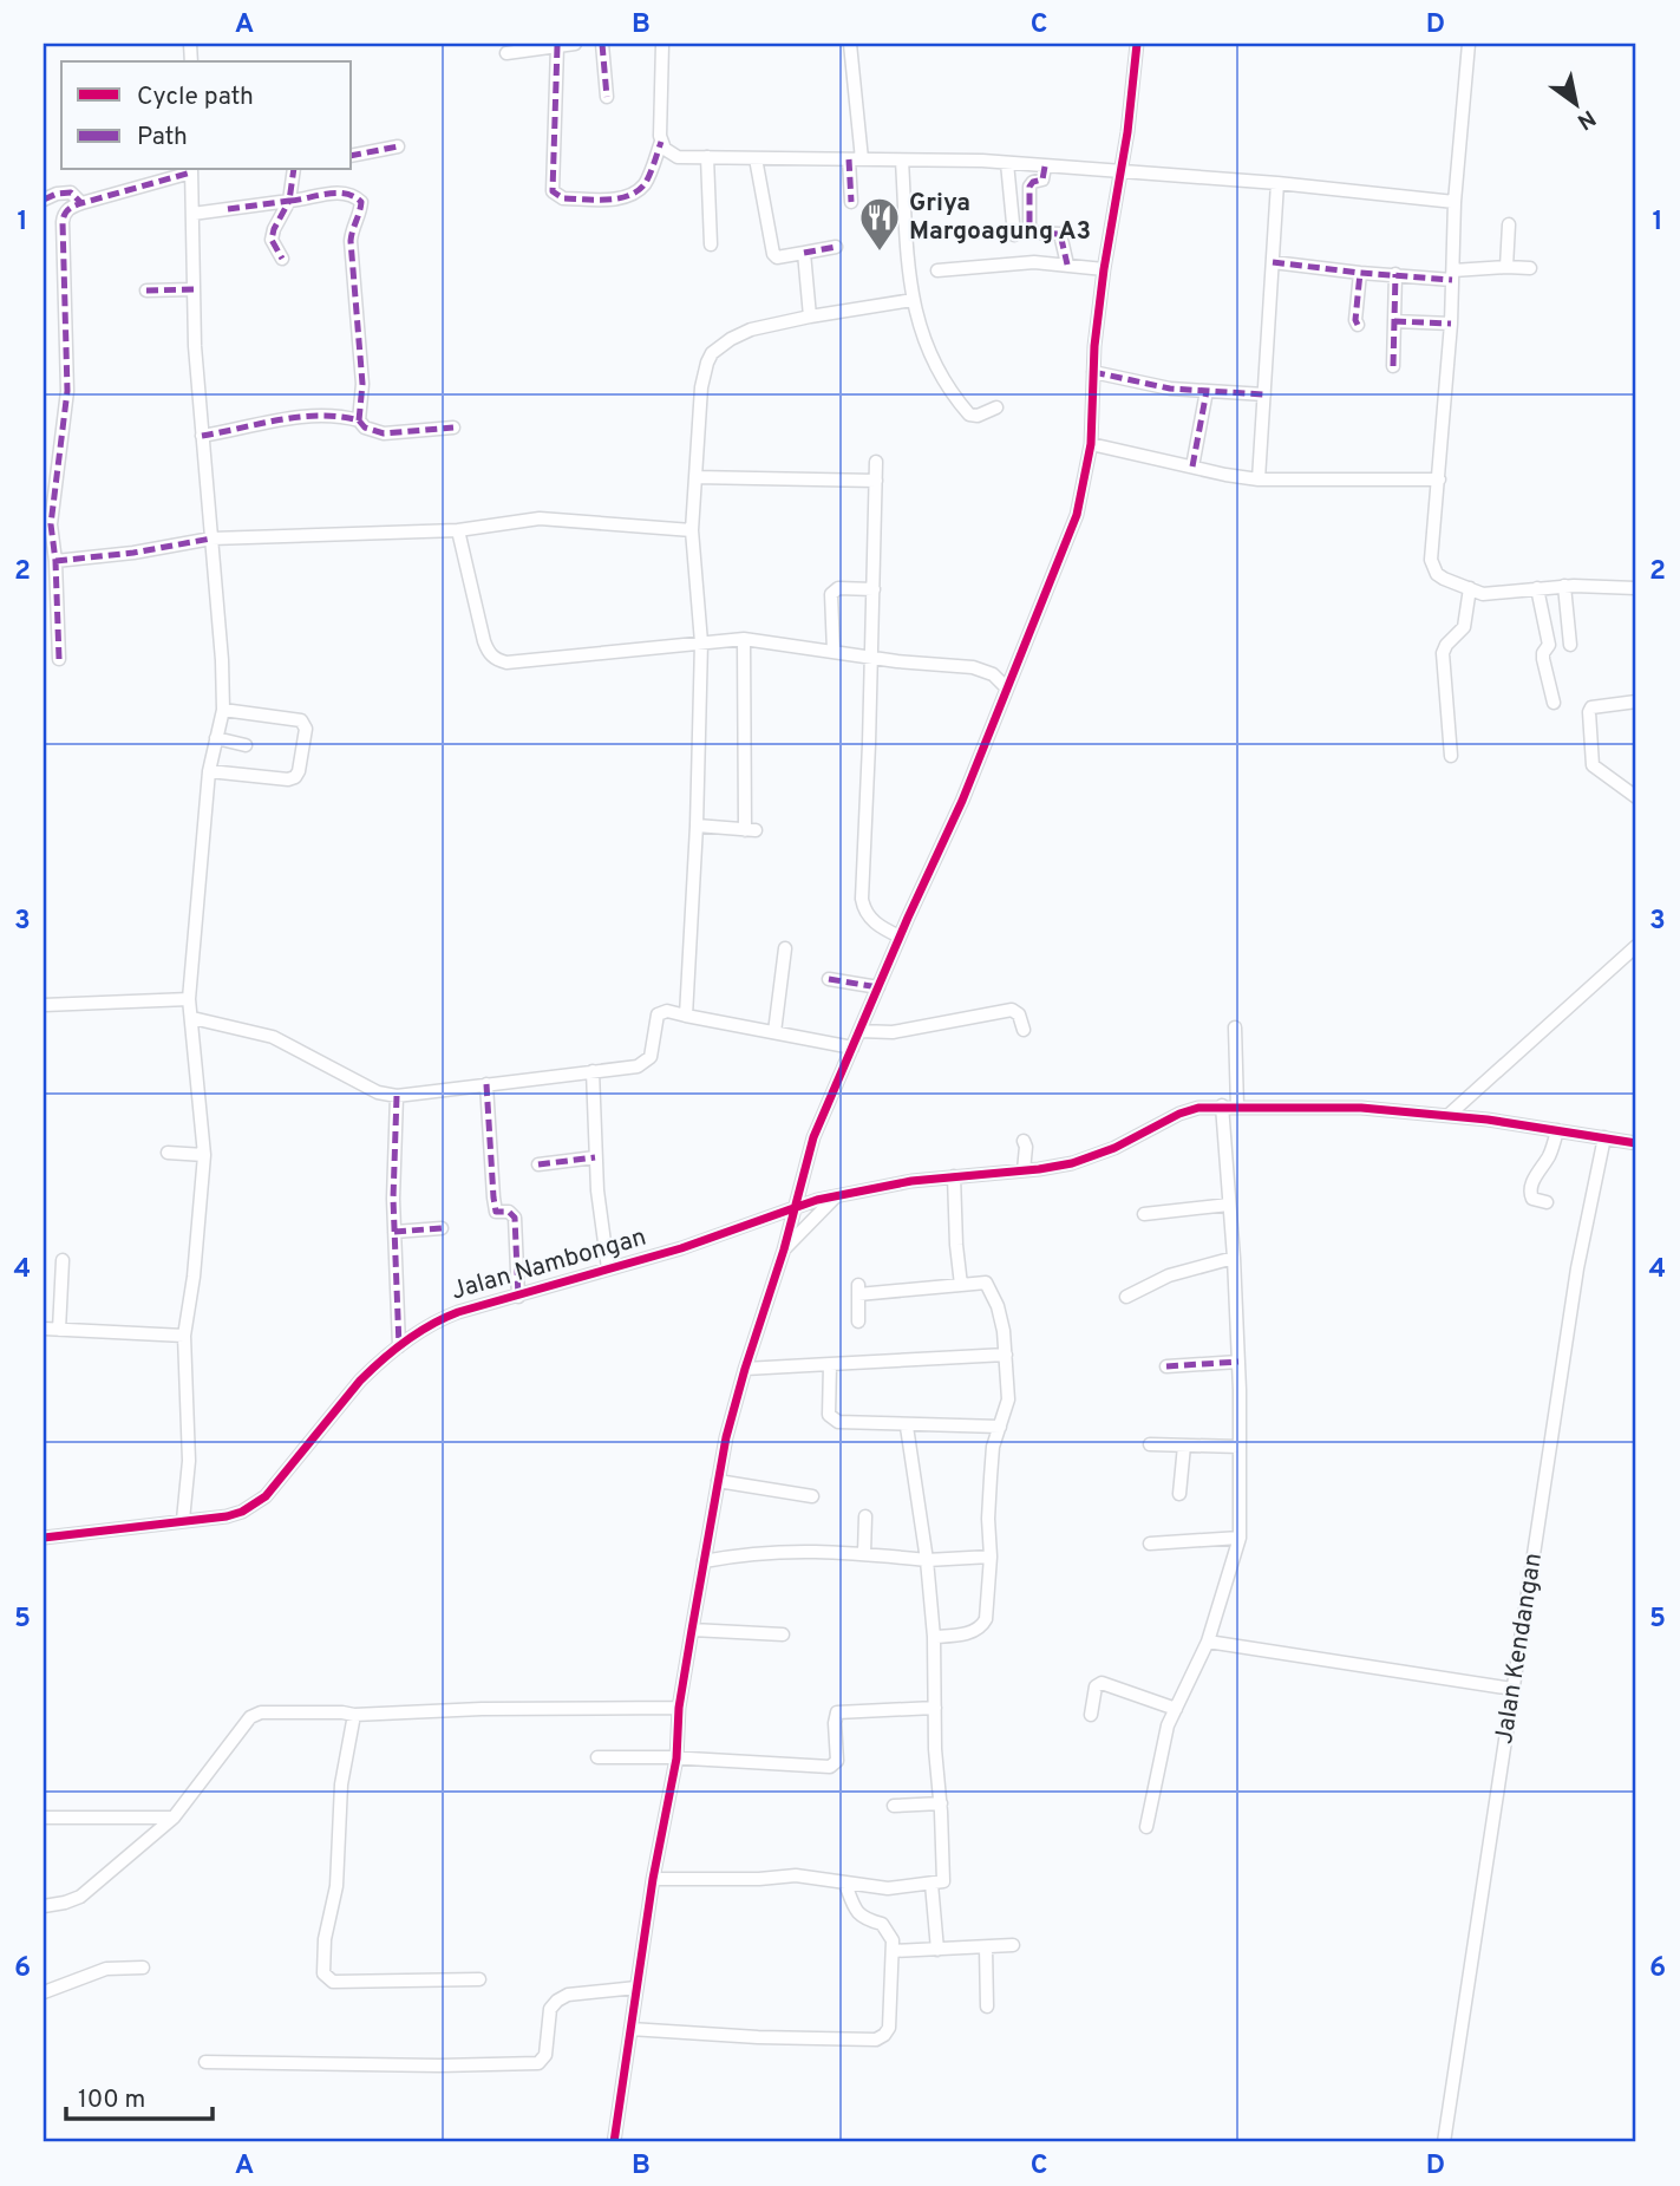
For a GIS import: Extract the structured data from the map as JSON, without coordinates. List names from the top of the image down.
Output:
{
  "streets": {
    "street": ["Jalan Nambongan", "Jalan Kendangan"]
  },
  "crossings": [
    ["Jalan Nambongan", "Jalan Kendangan"]
  ],
  "places": {
    "restaurant": ["Griya Margoagung A3"]
  },
  "legend": ["Cycle path", "Path"],
  "scale_bar": "100 m",
  "north": "bottom right",
  "grid": {
    "columns": [
      "A",
      "B",
      "C",
      "D"
    ],
    "rows": [
      "1",
      "2",
      "3",
      "4",
      "5",
      "6"
    ]
  }
}
